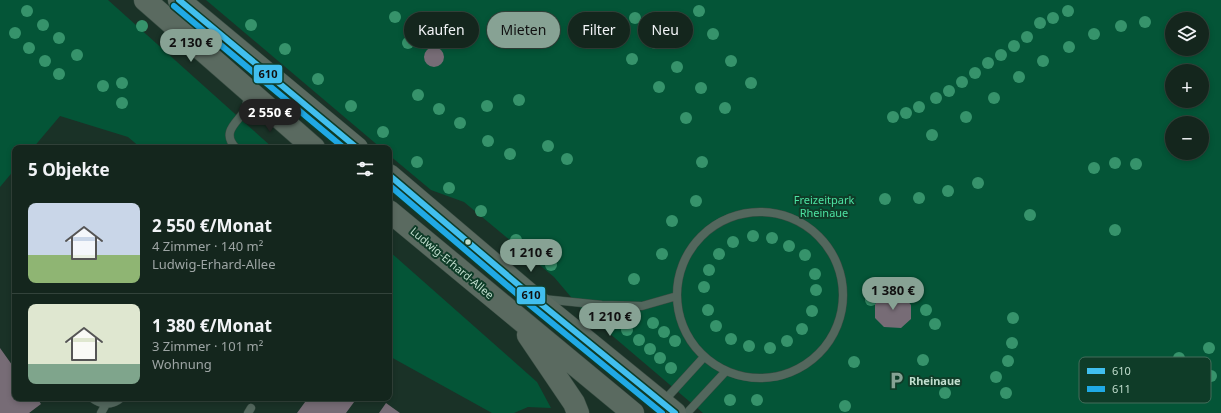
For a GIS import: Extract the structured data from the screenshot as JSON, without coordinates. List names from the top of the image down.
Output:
{
  "streets": {
    "main road": ["Ludwig-Erhard-Allee"]
  },
  "parks": ["Freizeitpark Rheinaue"],
  "places": {
    "parking": ["Rheinaue"]
  },
  "lines": ["transit line 610", "transit line 611"],
  "legend": ["610", "611"],
  "page": {
    "map_buttons": ["+", "−"],
    "chip": [
      "Kaufen",
      "Mieten",
      "Filter",
      "Neu"
    ],
    "price": [
      "2 130 €",
      "2 550 €",
      "1 210 €",
      "1 380 €",
      "1 210 €"
    ],
    "heading": "5 Objekte",
    "list": [
      {
        "name": "2 550 €/Monat",
        "note": "4 Zimmer · 140 m² · Ludwig-Erhard-Allee"
      },
      {
        "name": "1 380 €/Monat",
        "note": "3 Zimmer · 101 m² · Wohnung"
      }
    ]
  }
}
